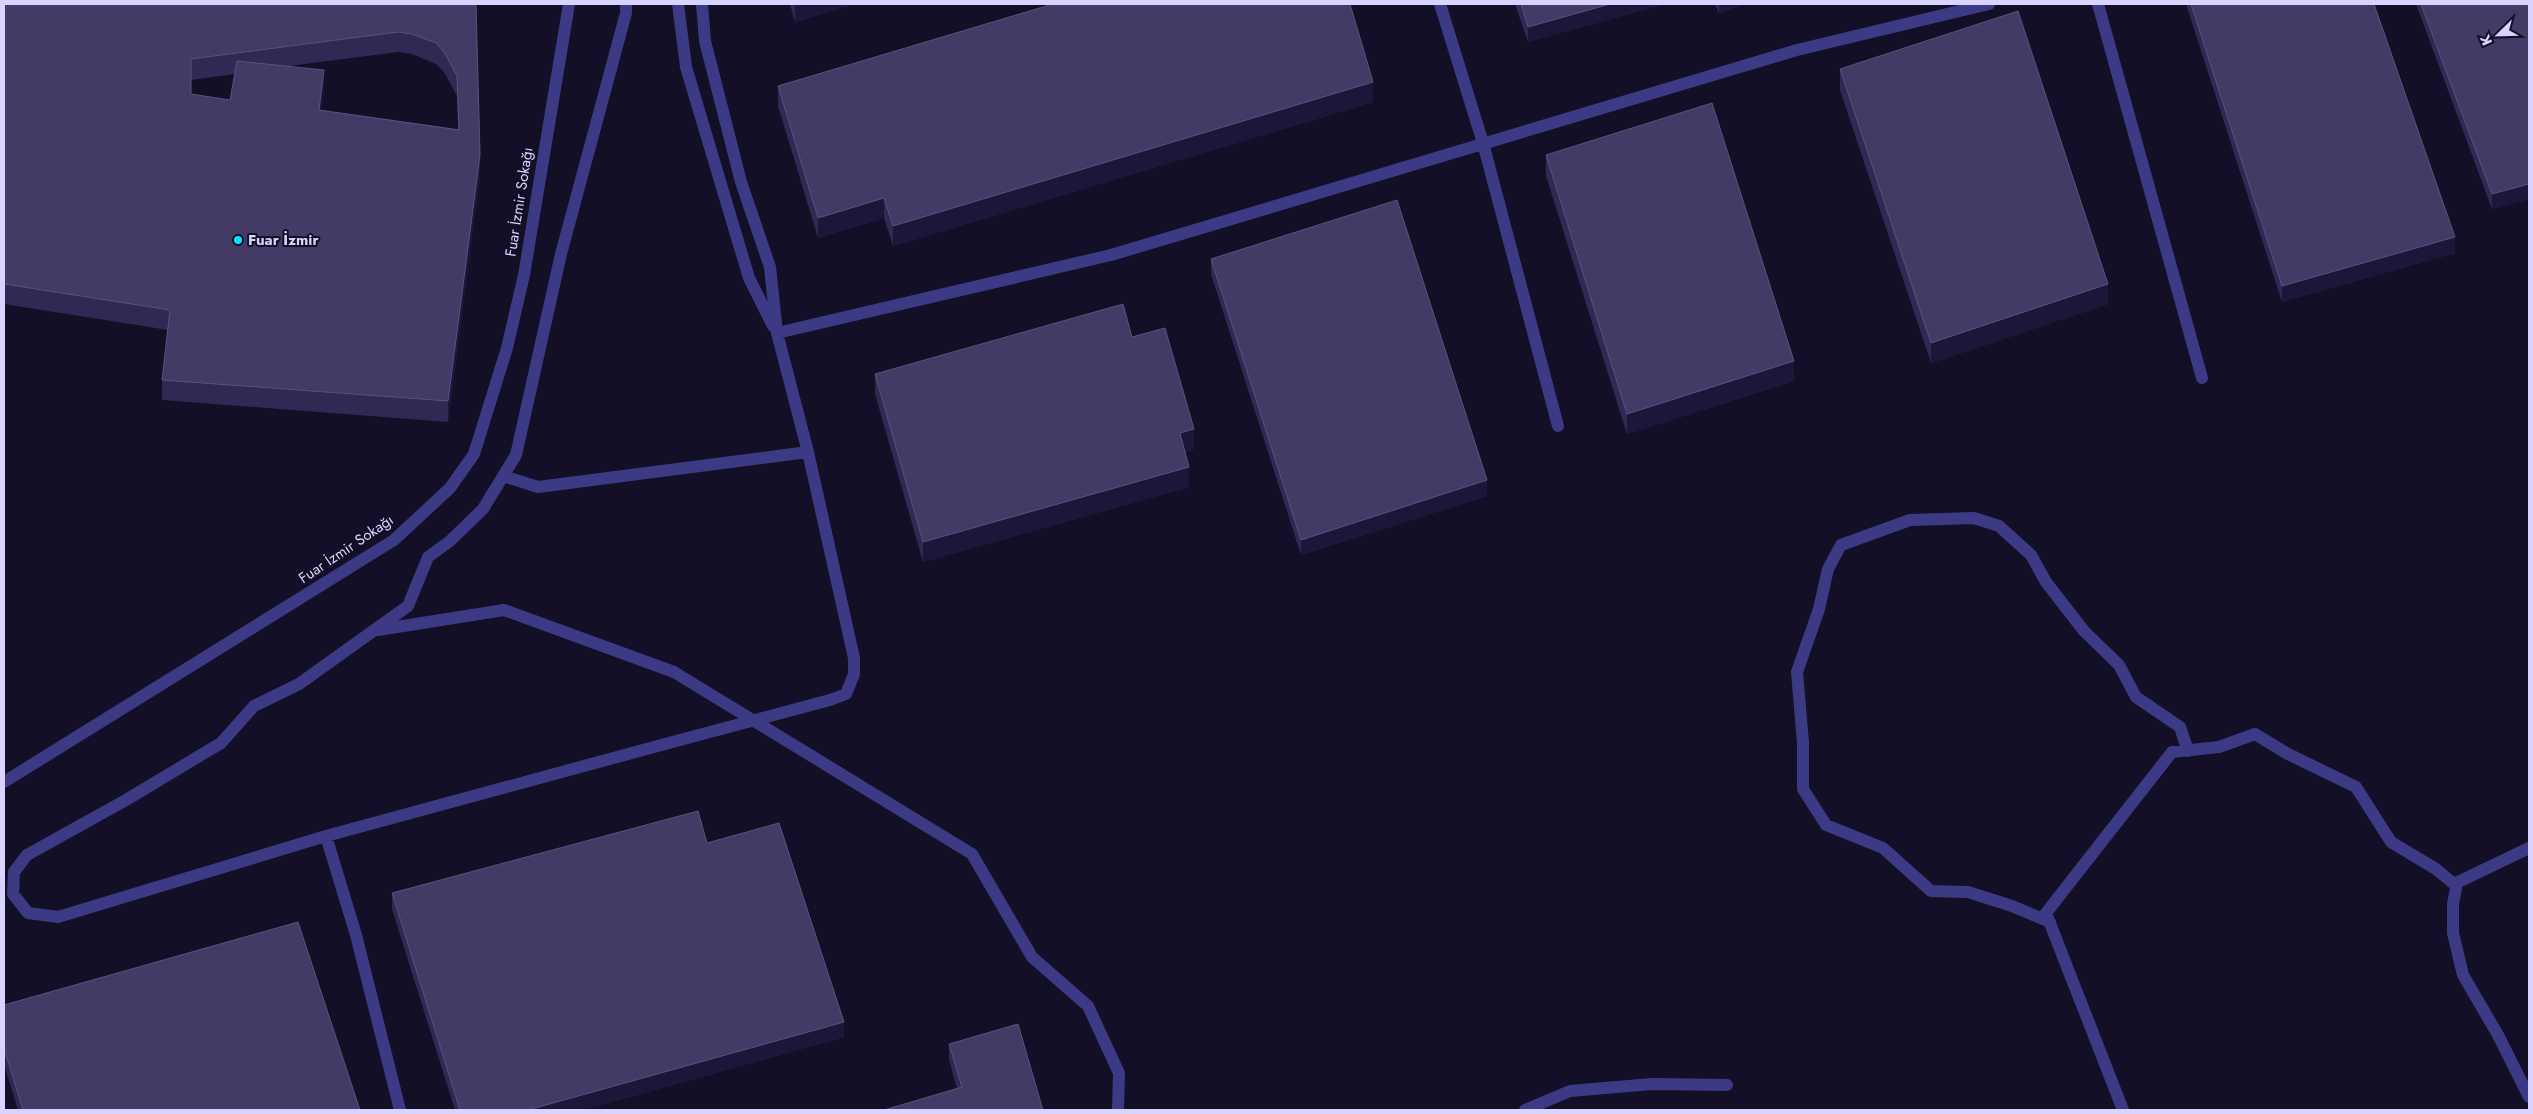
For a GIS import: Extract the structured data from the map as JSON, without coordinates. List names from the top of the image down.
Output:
{
  "streets": {
    "street": ["Fuar İzmir Sokağı"]
  },
  "places": ["Fuar İzmir"],
  "north": "bottom left"
}
